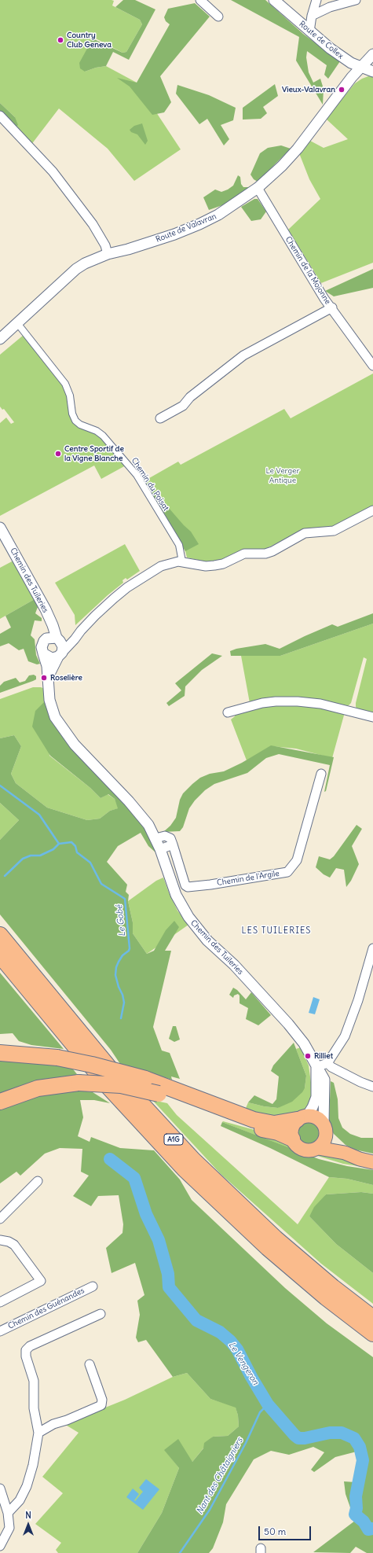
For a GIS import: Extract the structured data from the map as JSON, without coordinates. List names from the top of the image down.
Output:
{
  "streets": {
    "highway": ["A1G"],
    "street": [
      "Route de Collex",
      "Route de Valavran",
      "Chemin de la Mojonne",
      "Chemin du Poisat",
      "Chemin des Tuileries",
      "Chemin de l'Argile",
      "Chemin des Guénandes"
    ]
  },
  "crossings": [
    ["Route de Collex", "Route de Valavran"],
    ["Route de Valavran", "Chemin de la Mojonne"],
    ["Route de Valavran", "Chemin du Poisat"]
  ],
  "districts": ["LES TUILERIES"],
  "water": ["Le Gobé", "Le Vengeron", "Nant des Châtaigniers"],
  "parks": ["Le Verger Antique"],
  "places": [
    "Country Club Geneva",
    "Vieux-Valavran",
    "Centre Sportif de la Vigne Blanche",
    "Roselière",
    "Rilliet"
  ],
  "scale_bar": "50 m",
  "north": "top"
}
